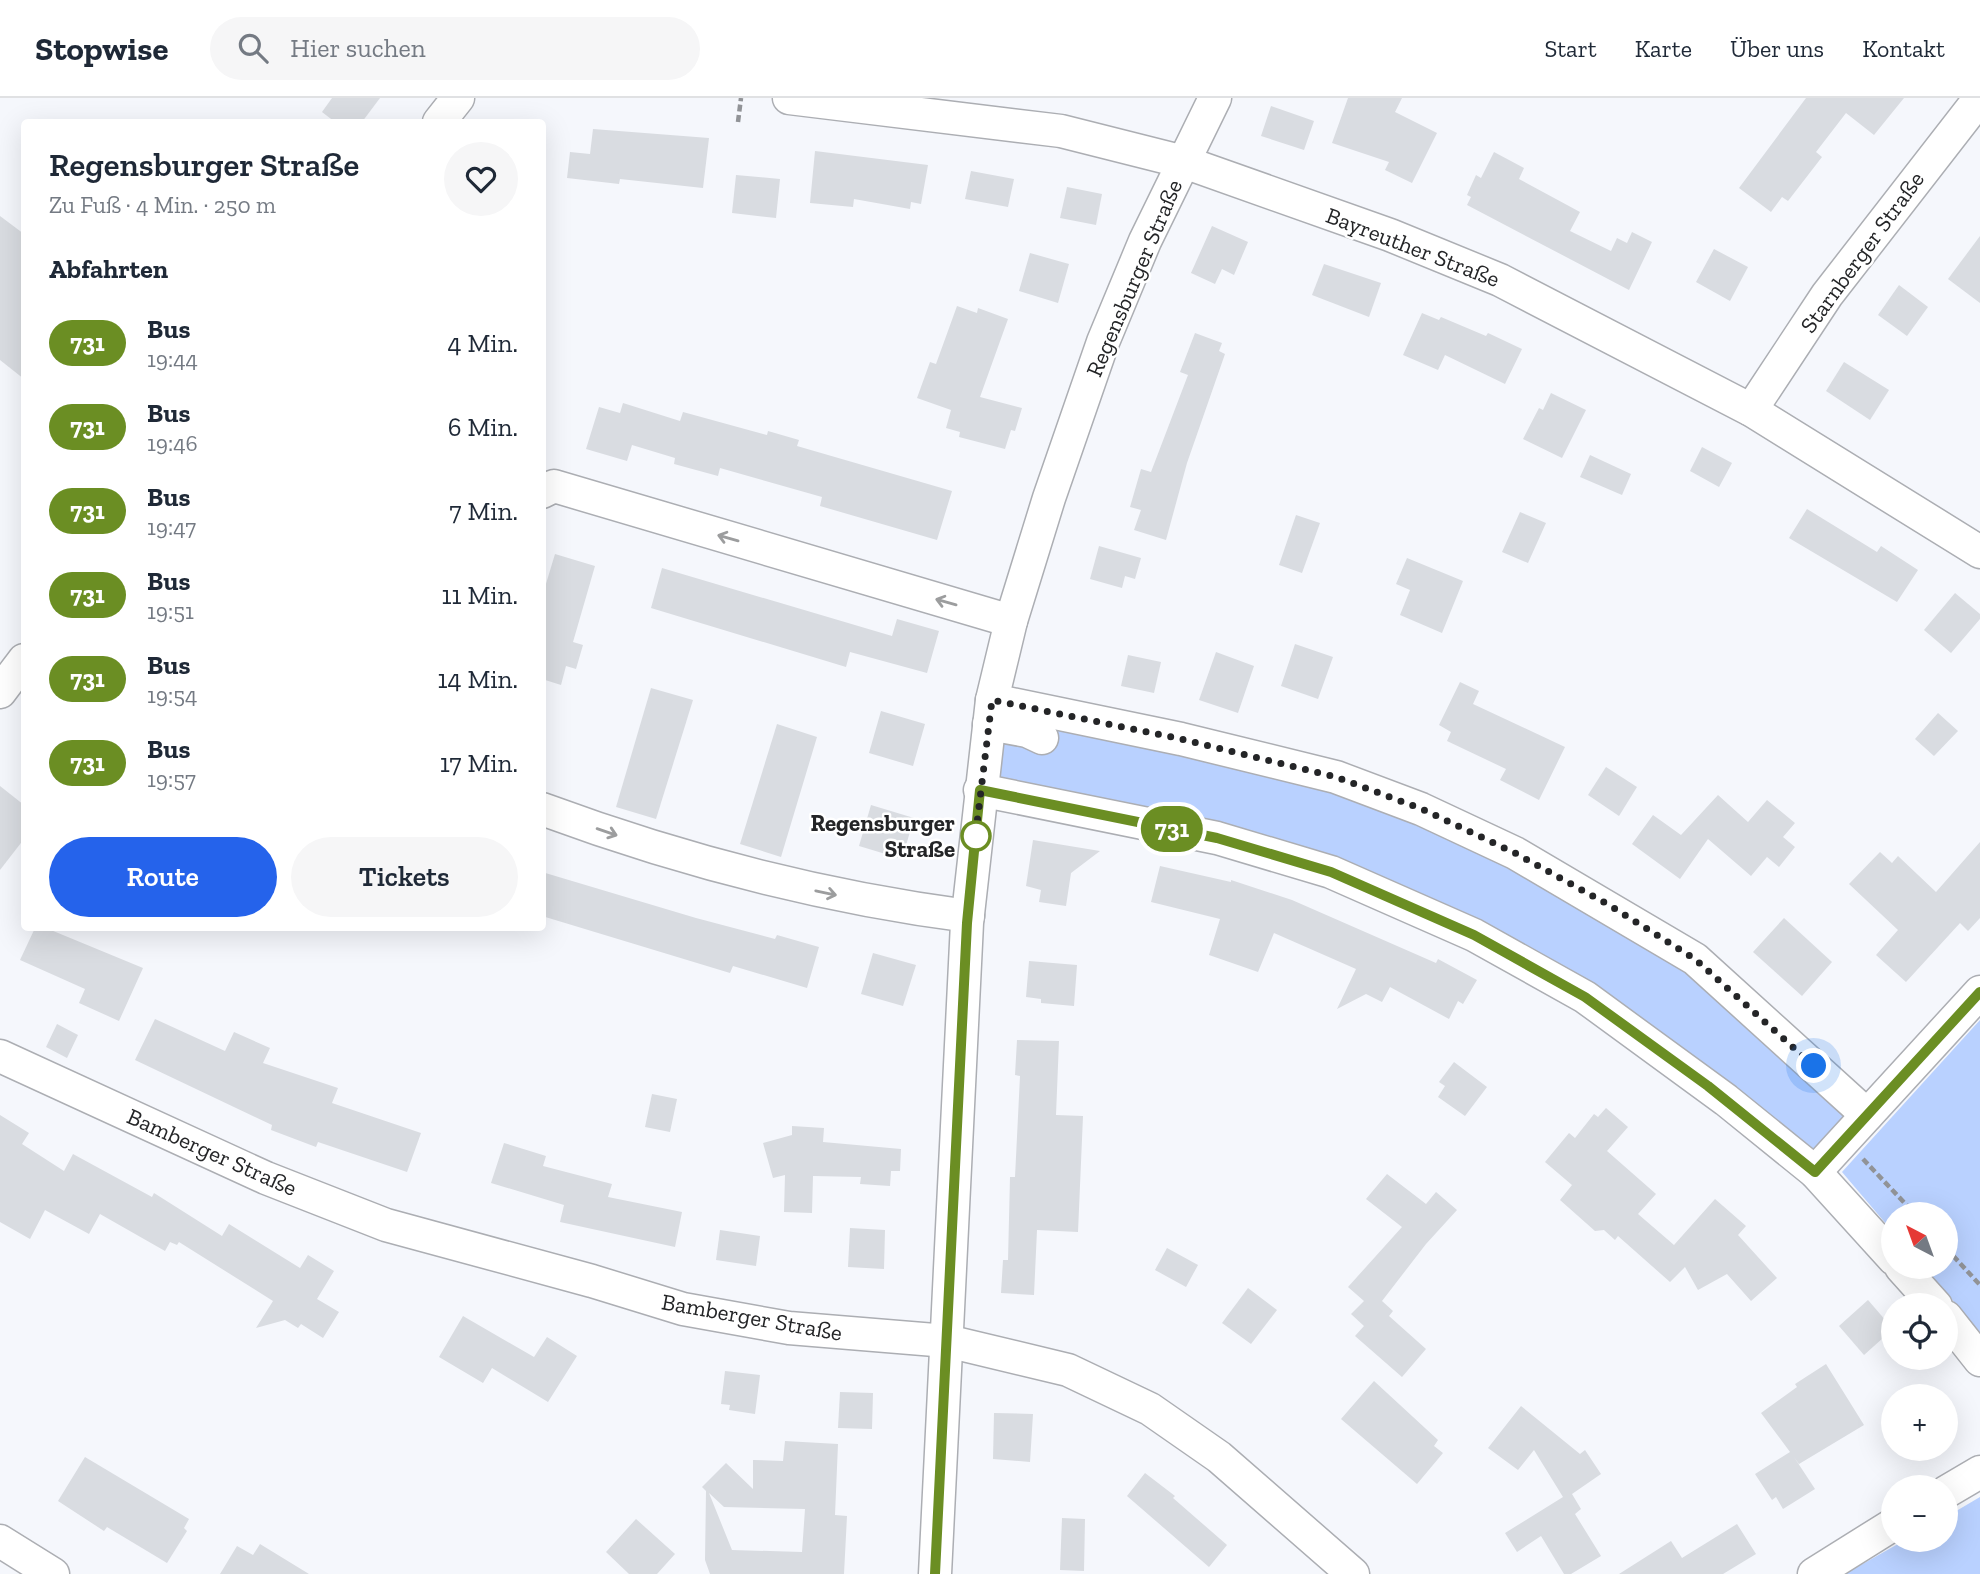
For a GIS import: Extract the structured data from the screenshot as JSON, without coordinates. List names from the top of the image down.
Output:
{
  "streets": {
    "street": [
      "Bayreuther Straße",
      "Starnberger Straße",
      "Regensburger Straße",
      "Bamberger Straße"
    ]
  },
  "crossings": [
    ["Bayreuther Straße", "Starnberger Straße"],
    ["Bayreuther Straße", "Regensburger Straße"],
    ["Regensburger Straße", "Bamberger Straße"]
  ],
  "places": ["Regensburger Straße"],
  "lines": ["bus line 731"],
  "north": "top left",
  "page": {
    "header": "Stopwise",
    "search": "Hier suchen",
    "nav": [
      "Start",
      "Karte",
      "Über uns",
      "Kontakt"
    ],
    "on_map": "731",
    "heading": [
      ["Regensburger Straße", "Zu Fuß · 4 Min. · 250 m"],
      "Abfahrten"
    ],
    "list": [
      {
        "mark": "731",
        "name": "Bus",
        "note": "19:44",
        "value": "4 Min."
      },
      {
        "mark": "731",
        "name": "Bus",
        "note": "19:46",
        "value": "6 Min."
      },
      {
        "mark": "731",
        "name": "Bus",
        "note": "19:47",
        "value": "7 Min."
      },
      {
        "mark": "731",
        "name": "Bus",
        "note": "19:51",
        "value": "11 Min."
      },
      {
        "mark": "731",
        "name": "Bus",
        "note": "19:54",
        "value": "14 Min."
      },
      {
        "mark": "731",
        "name": "Bus",
        "note": "19:57",
        "value": "17 Min."
      }
    ],
    "buttons": ["Route", "Tickets"],
    "map_buttons": ["+", "−"]
  }
}
